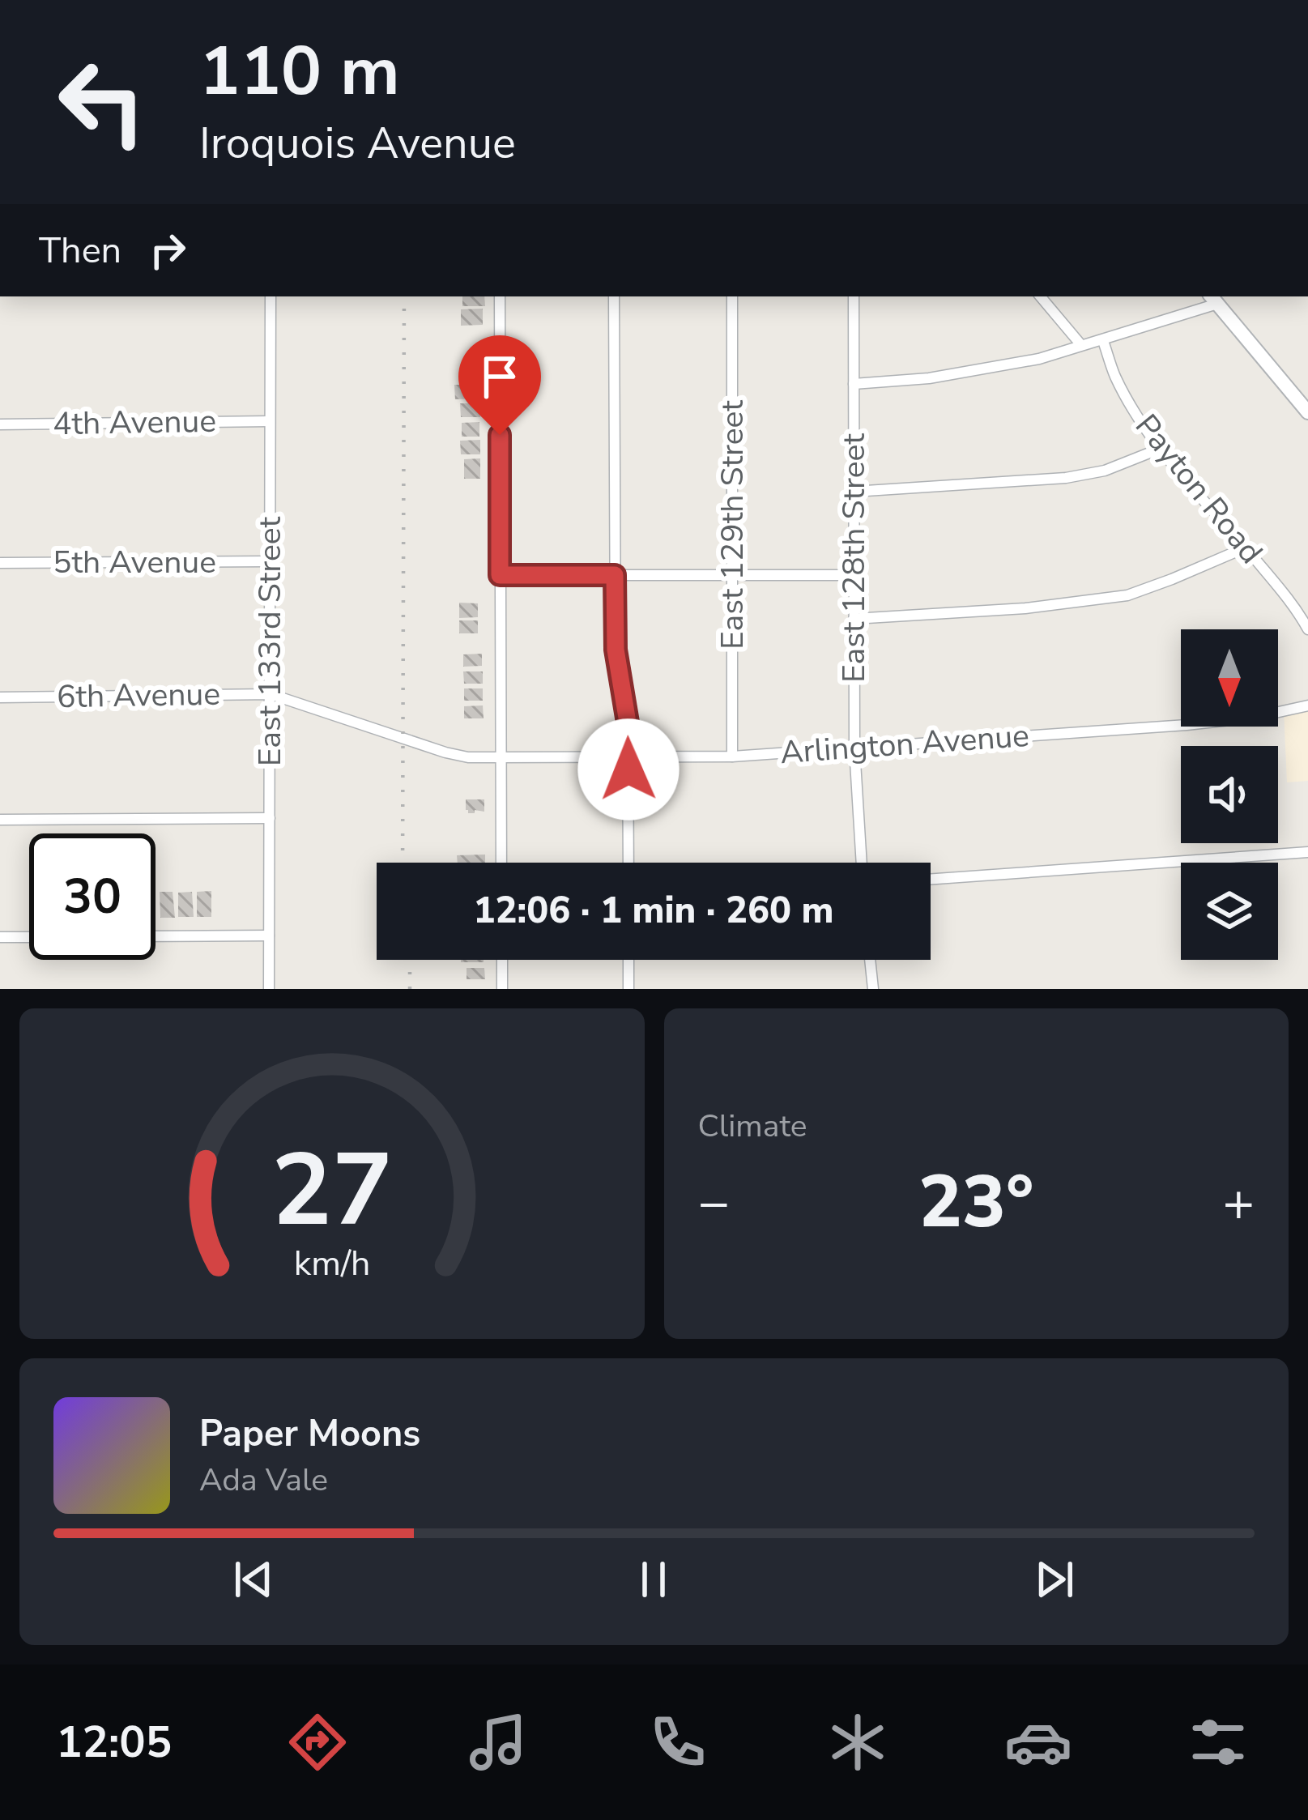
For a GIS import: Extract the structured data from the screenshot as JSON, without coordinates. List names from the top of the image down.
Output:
{
  "streets": {
    "street": [
      "4th Avenue",
      "Payton Road",
      "East 129th Street",
      "East 128th Street",
      "5th Avenue",
      "East 133rd Street",
      "6th Avenue",
      "Arlington Avenue"
    ]
  },
  "crossings": [
    ["4th Avenue", "East 133rd Street"],
    ["East 129th Street", "Arlington Avenue"],
    ["East 128th Street", "Arlington Avenue"],
    ["5th Avenue", "East 133rd Street"],
    ["East 133rd Street", "6th Avenue"],
    ["6th Avenue", "Arlington Avenue"]
  ],
  "north": "bottom",
  "page": {
    "turn": ["110 m", "Iroquois Avenue"],
    "then": "Then",
    "limit": "30",
    "trip": "12:06 · 1 min · 260 m",
    "tile": "Climate",
    "heat": ["−", "23°", "+"],
    "song": ["Paper Moons", "Ada Vale"],
    "tabs": "12:05",
    "gauge": ["27", "km/h"]
  }
}
